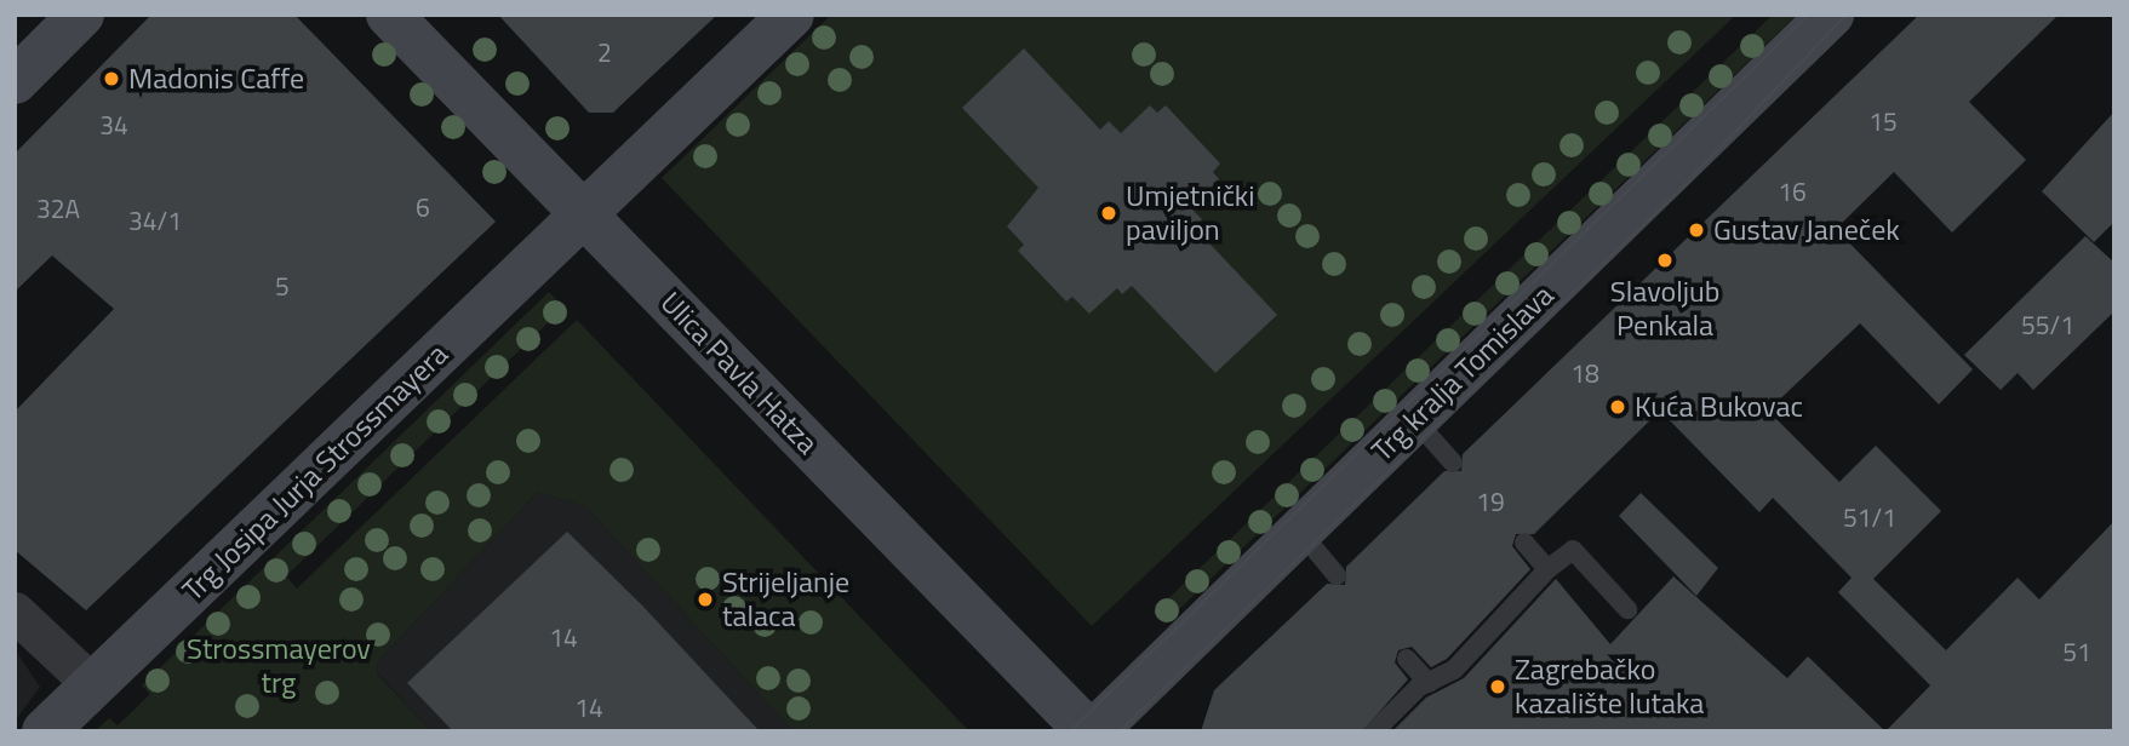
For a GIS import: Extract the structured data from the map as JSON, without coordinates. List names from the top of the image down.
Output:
{
  "streets": {
    "street": ["Ulica Pavla Hatza", "Trg kralja Tomislava", "Trg Josipa Jurja Strossmayera"]
  },
  "crossings": [
    ["Ulica Pavla Hatza", "Trg kralja Tomislava"],
    ["Ulica Pavla Hatza", "Trg Josipa Jurja Strossmayera"]
  ],
  "parks": ["Strossmayerov trg"],
  "places": [
    "Madonis Caffe",
    "Umjetnički paviljon",
    "Gustav Janeček",
    "Slavoljub Penkala",
    "Kuća Bukovac",
    "Strijeljanje talaca",
    "Zagrebačko kazalište lutaka"
  ],
  "house_numbers": [
    "2",
    "15",
    "34",
    "16",
    "6",
    "32A",
    "34/1",
    "5",
    "55/1",
    "18",
    "19",
    "51/1",
    "14",
    "51",
    "14"
  ]
}
